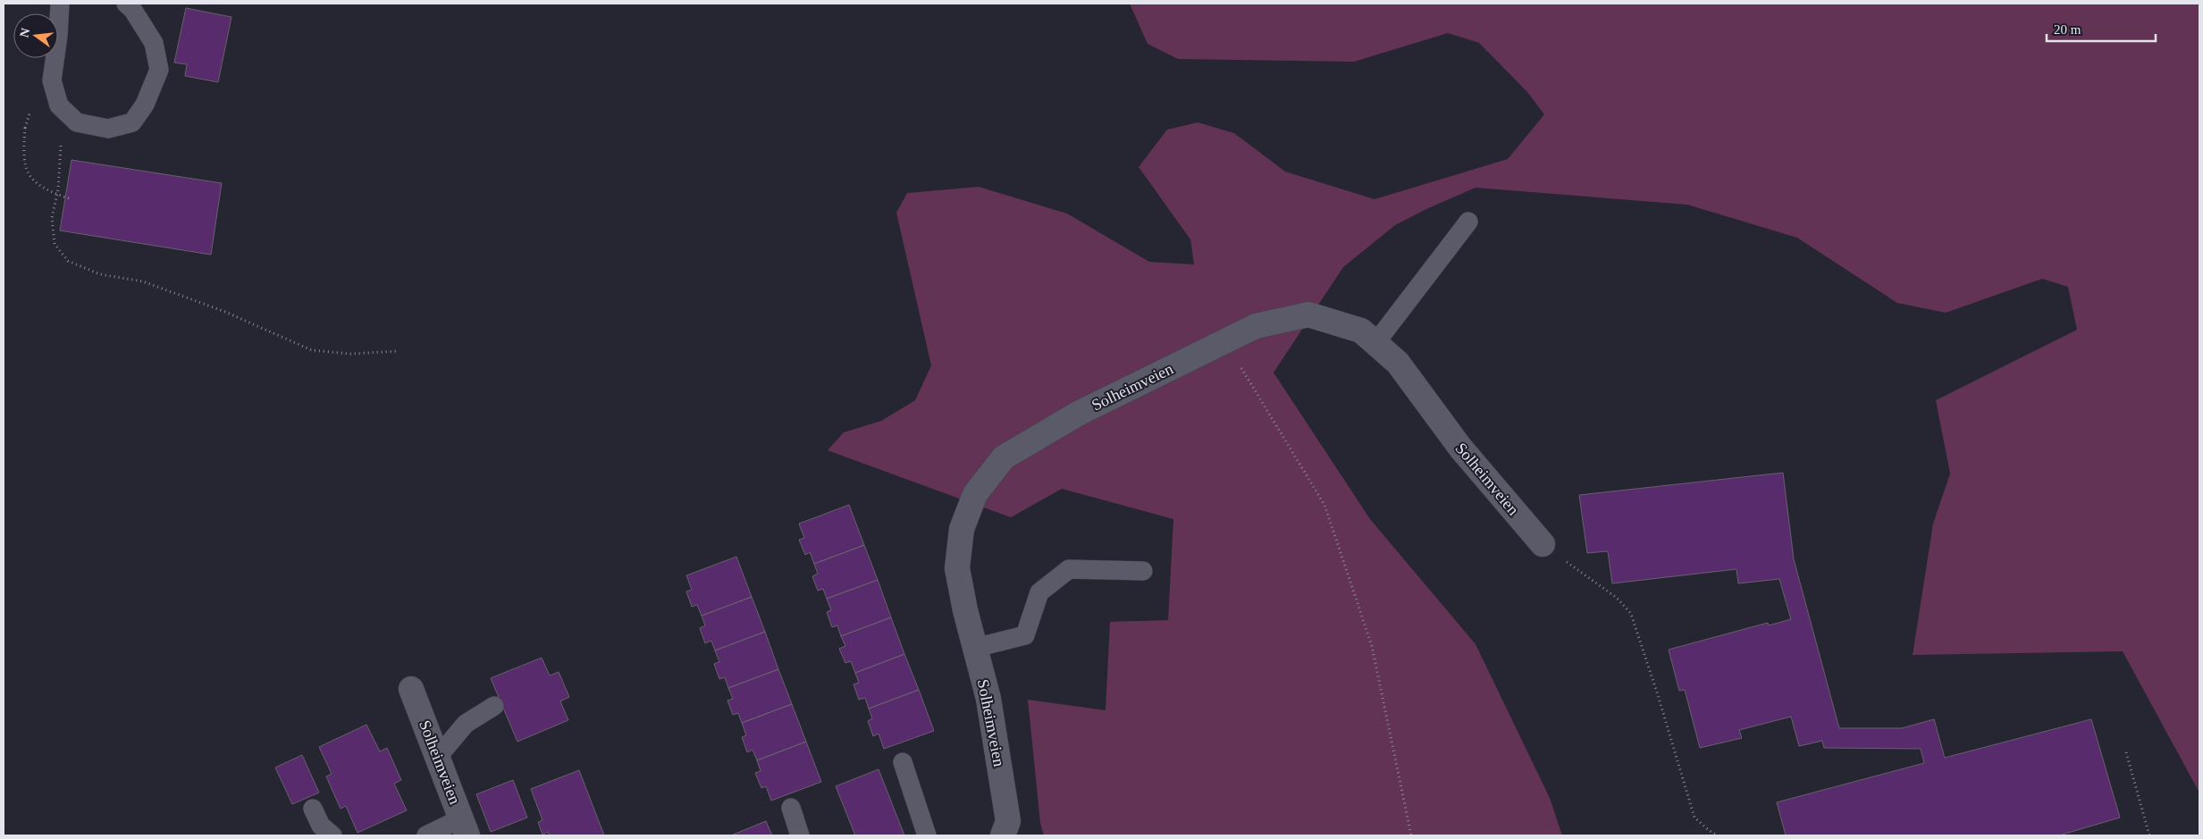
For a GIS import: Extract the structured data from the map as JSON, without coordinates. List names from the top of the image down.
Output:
{
  "streets": {
    "street": ["Solheimveien"]
  },
  "scale_bar": "20 m",
  "north": "left"
}
